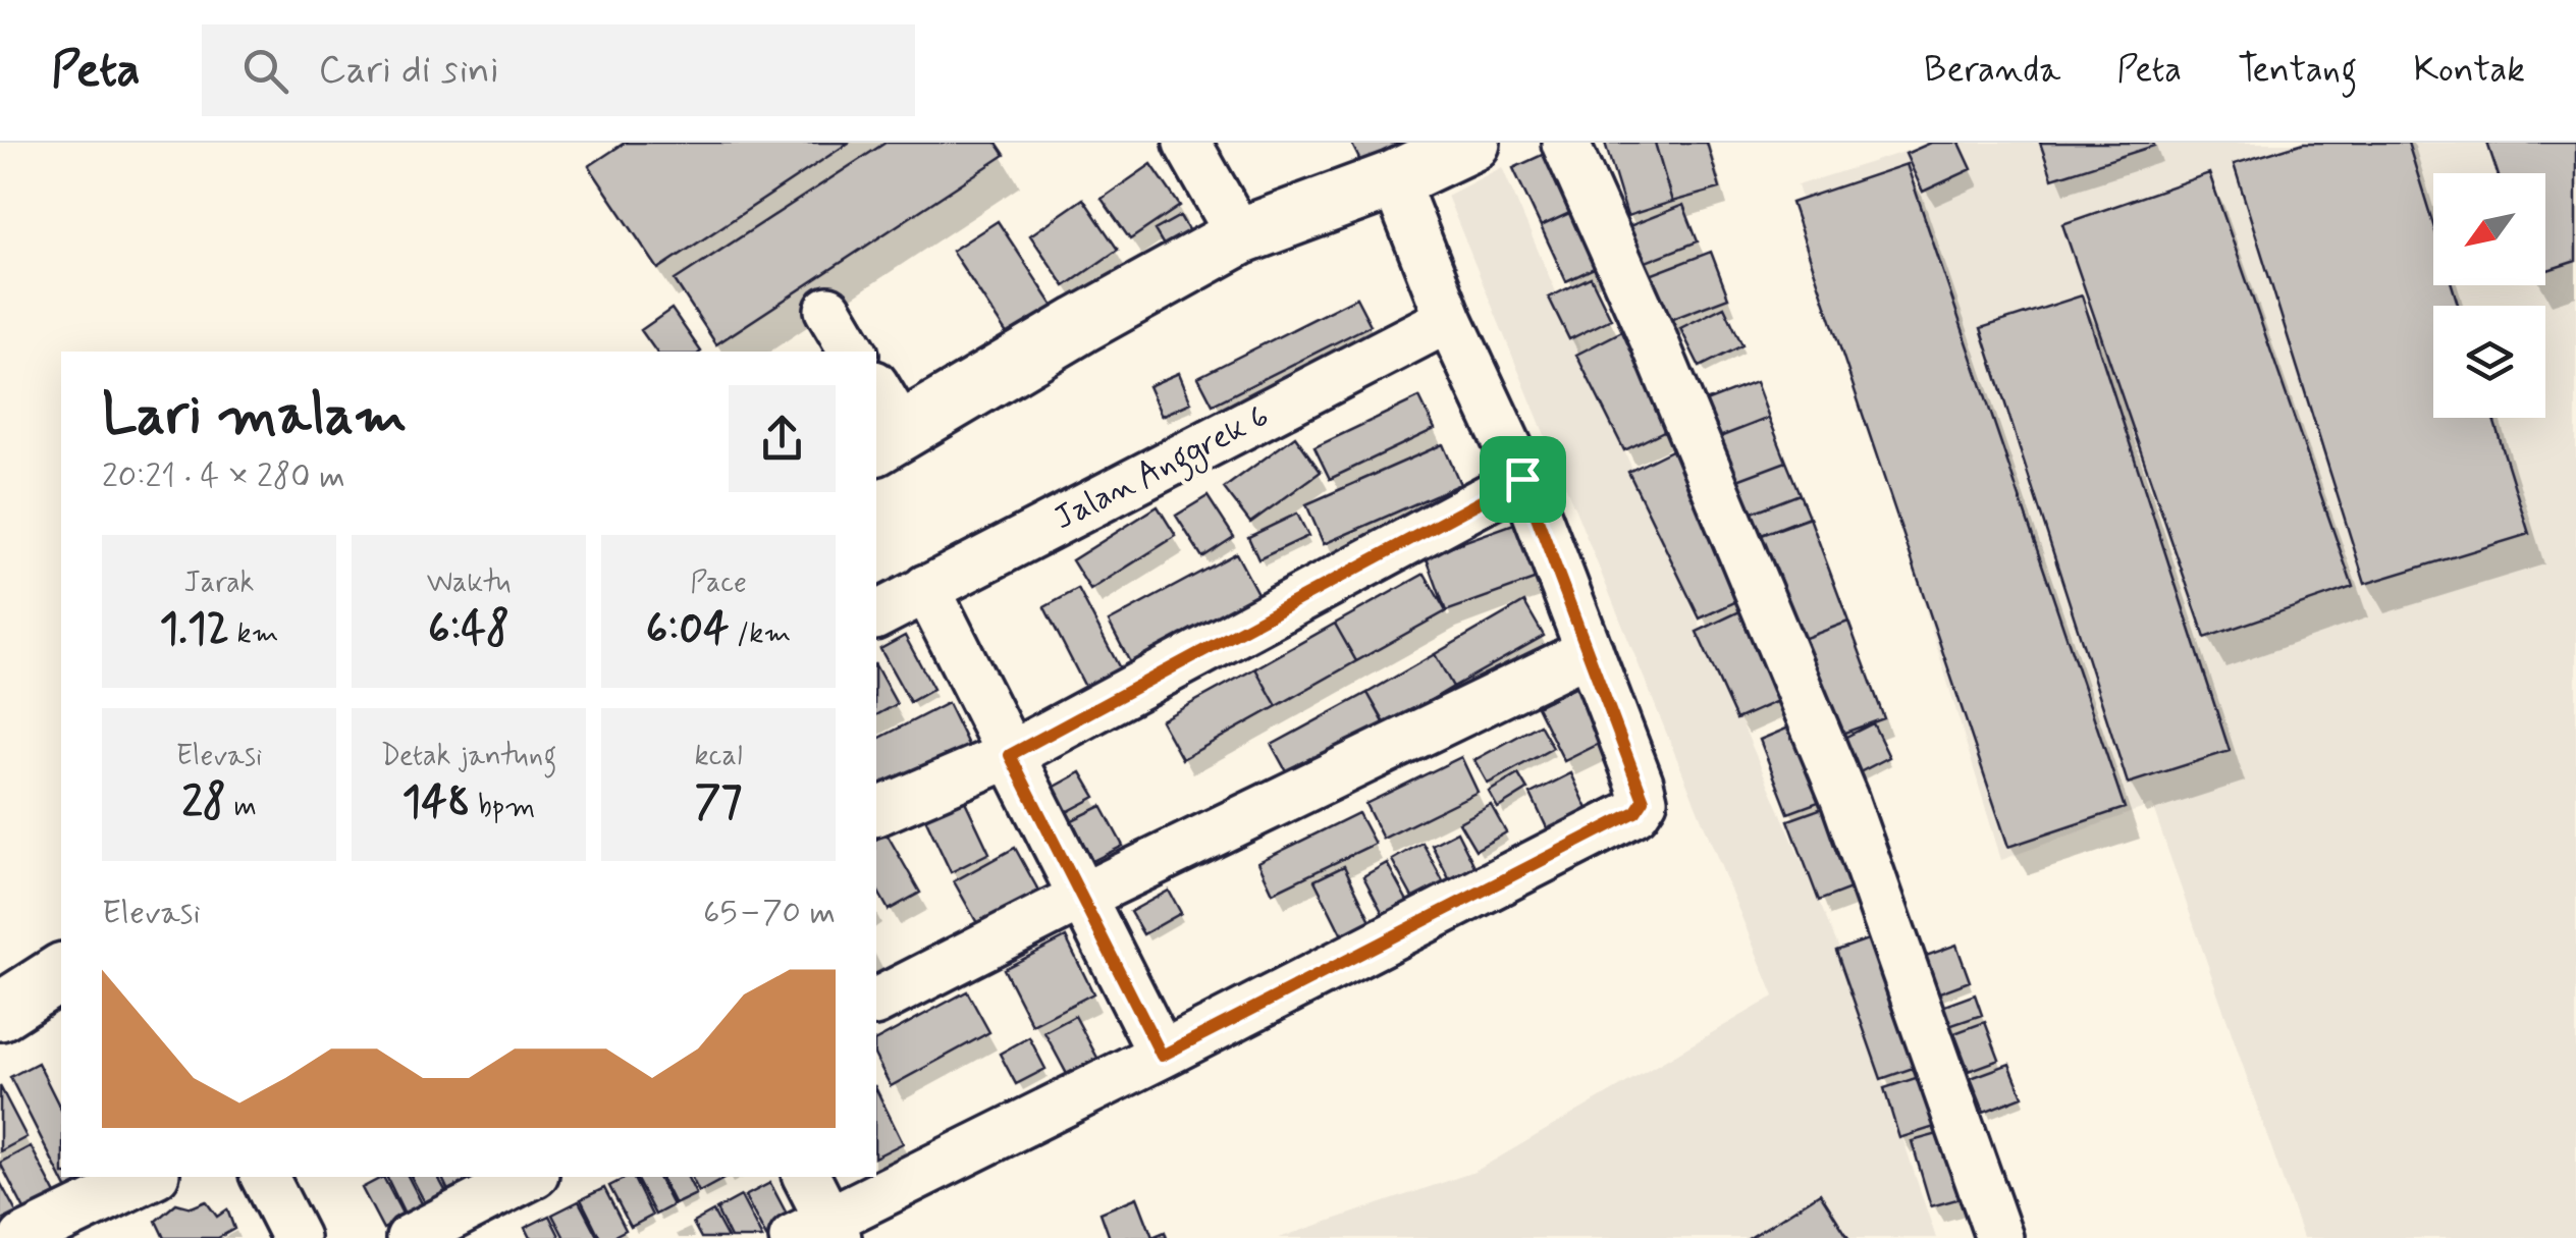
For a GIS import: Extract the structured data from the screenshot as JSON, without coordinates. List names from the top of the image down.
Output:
{
  "streets": {
    "street": ["Jalan Anggrek 6"]
  },
  "north": "bottom left",
  "page": {
    "header": "Peta",
    "search": "Cari di sini",
    "nav": [
      "Beranda",
      "Peta",
      "Tentang",
      "Kontak"
    ],
    "heading": ["Lari malam", "20:21 · 4 × 280 m"],
    "stats": [
      ["Jarak", "1.12 km"],
      ["Waktu", "6:48"],
      ["Pace", "6:04 /km"],
      ["Elevasi", "28 m"],
      ["Detak jantung", "148 bpm"],
      ["kcal", "77"]
    ],
    "chart": ["Elevasi", "65–70 m"]
  }
}
